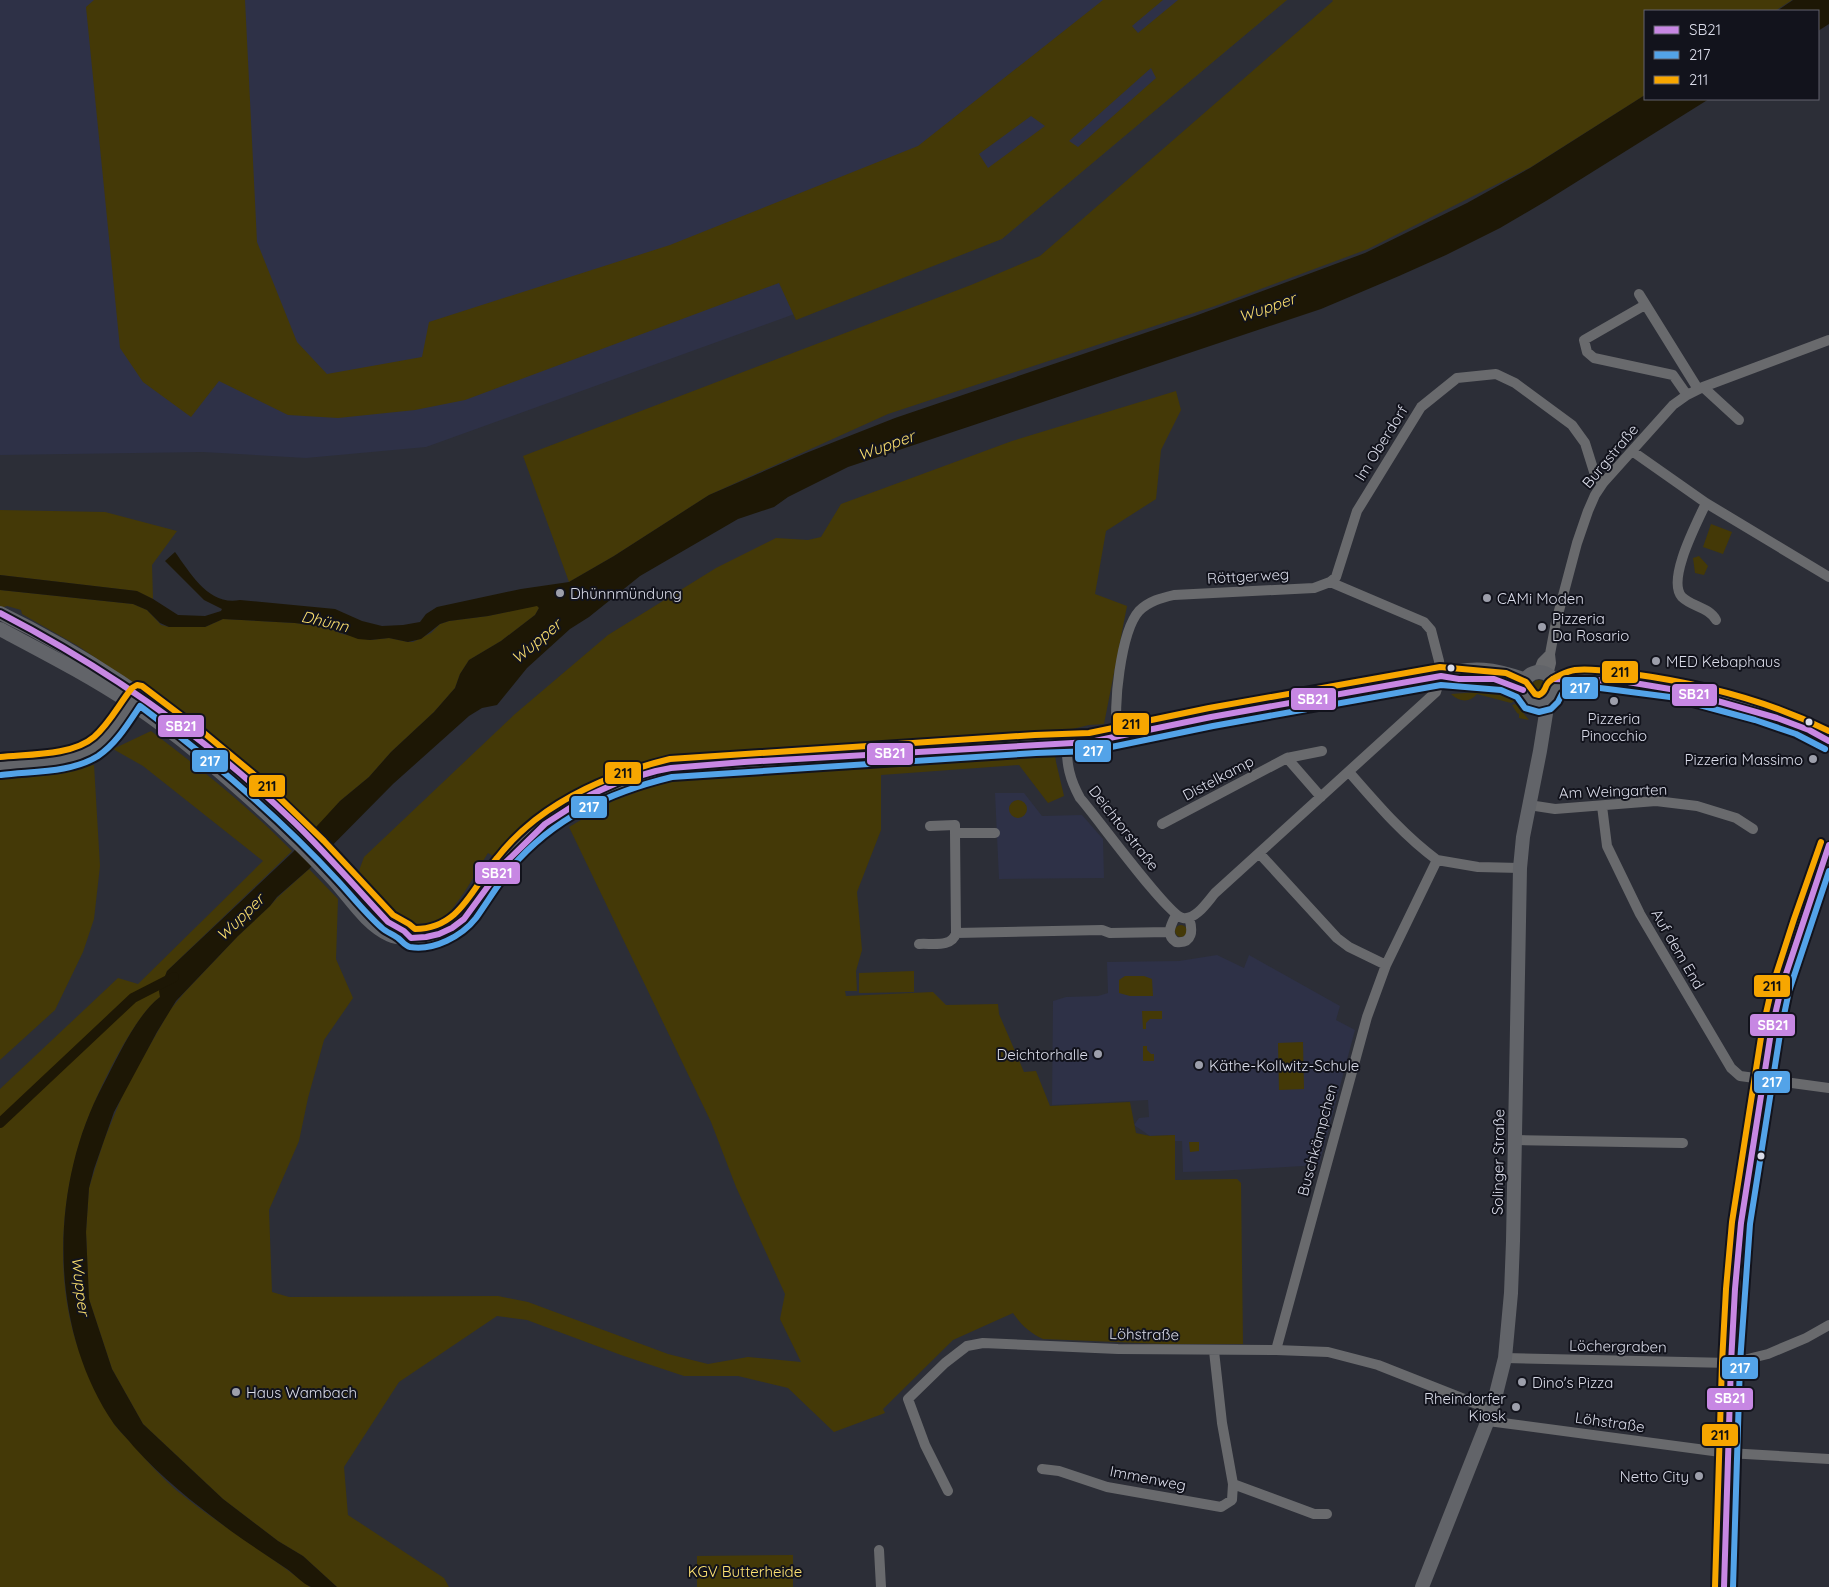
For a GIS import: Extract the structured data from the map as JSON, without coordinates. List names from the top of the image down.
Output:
{
  "streets": {
    "main road": ["Solinger Straße"],
    "street": [
      "Im Oberdorf",
      "Burgstraße",
      "Röttgerweg",
      "Distelkamp",
      "Am Weingarten",
      "Deichtorstraße",
      "Auf dem End",
      "Buschkämpchen",
      "Löhstraße",
      "Löchergraben",
      "Immenweg"
    ]
  },
  "crossings": [
    ["Im Oberdorf", "Burgstraße"],
    ["Im Oberdorf", "Röttgerweg"],
    ["Burgstraße", "Solinger Straße"],
    ["Am Weingarten", "Auf dem End"],
    ["Am Weingarten", "Solinger Straße"],
    ["Buschkämpchen", "Löhstraße"],
    ["Solinger Straße", "Löhstraße"],
    ["Solinger Straße", "Löchergraben"]
  ],
  "water": ["Wupper", "Dhünn"],
  "parks": ["KGV Butterheide"],
  "places": [
    "Dhünnmündung",
    "CAMi Moden",
    "Pizzeria Da Rosario",
    "MED Kebaphaus",
    "Pizzeria Pinocchio",
    "Pizzeria Massimo",
    "Deichtorhalle",
    "Käthe-Kollwitz-Schule",
    "Dino's Pizza",
    "Haus Wambach",
    "Rheindorfer Kiosk",
    "Netto City"
  ],
  "lines": ["transit line SB21", "transit line 211", "transit line 217"],
  "legend": ["SB21", "217", "211"]
}
